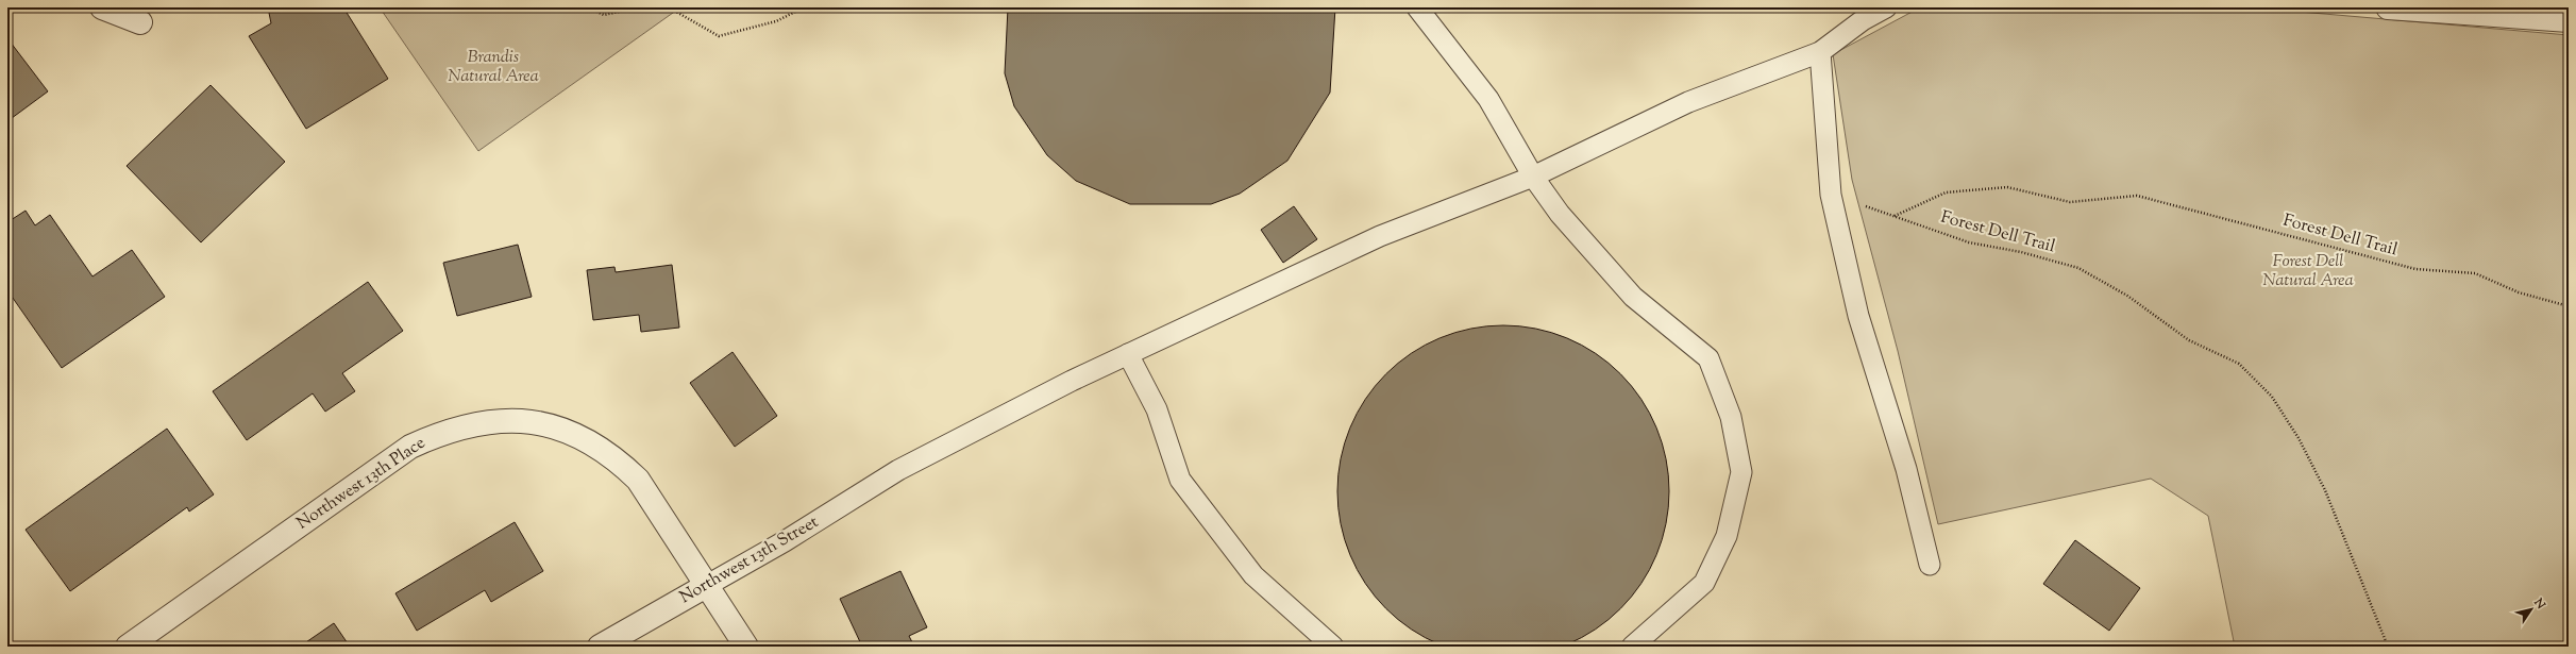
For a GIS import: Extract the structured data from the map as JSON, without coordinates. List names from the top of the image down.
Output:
{
  "streets": {
    "street": ["Northwest 13th Place", "Northwest 13th Street"],
    "path": ["Forest Dell Trail"]
  },
  "crossings": [
    ["Northwest 13th Place", "Northwest 13th Street"]
  ],
  "parks": ["Brandis Natural Area", "Forest Dell Natural Area"],
  "north": "top right"
}
